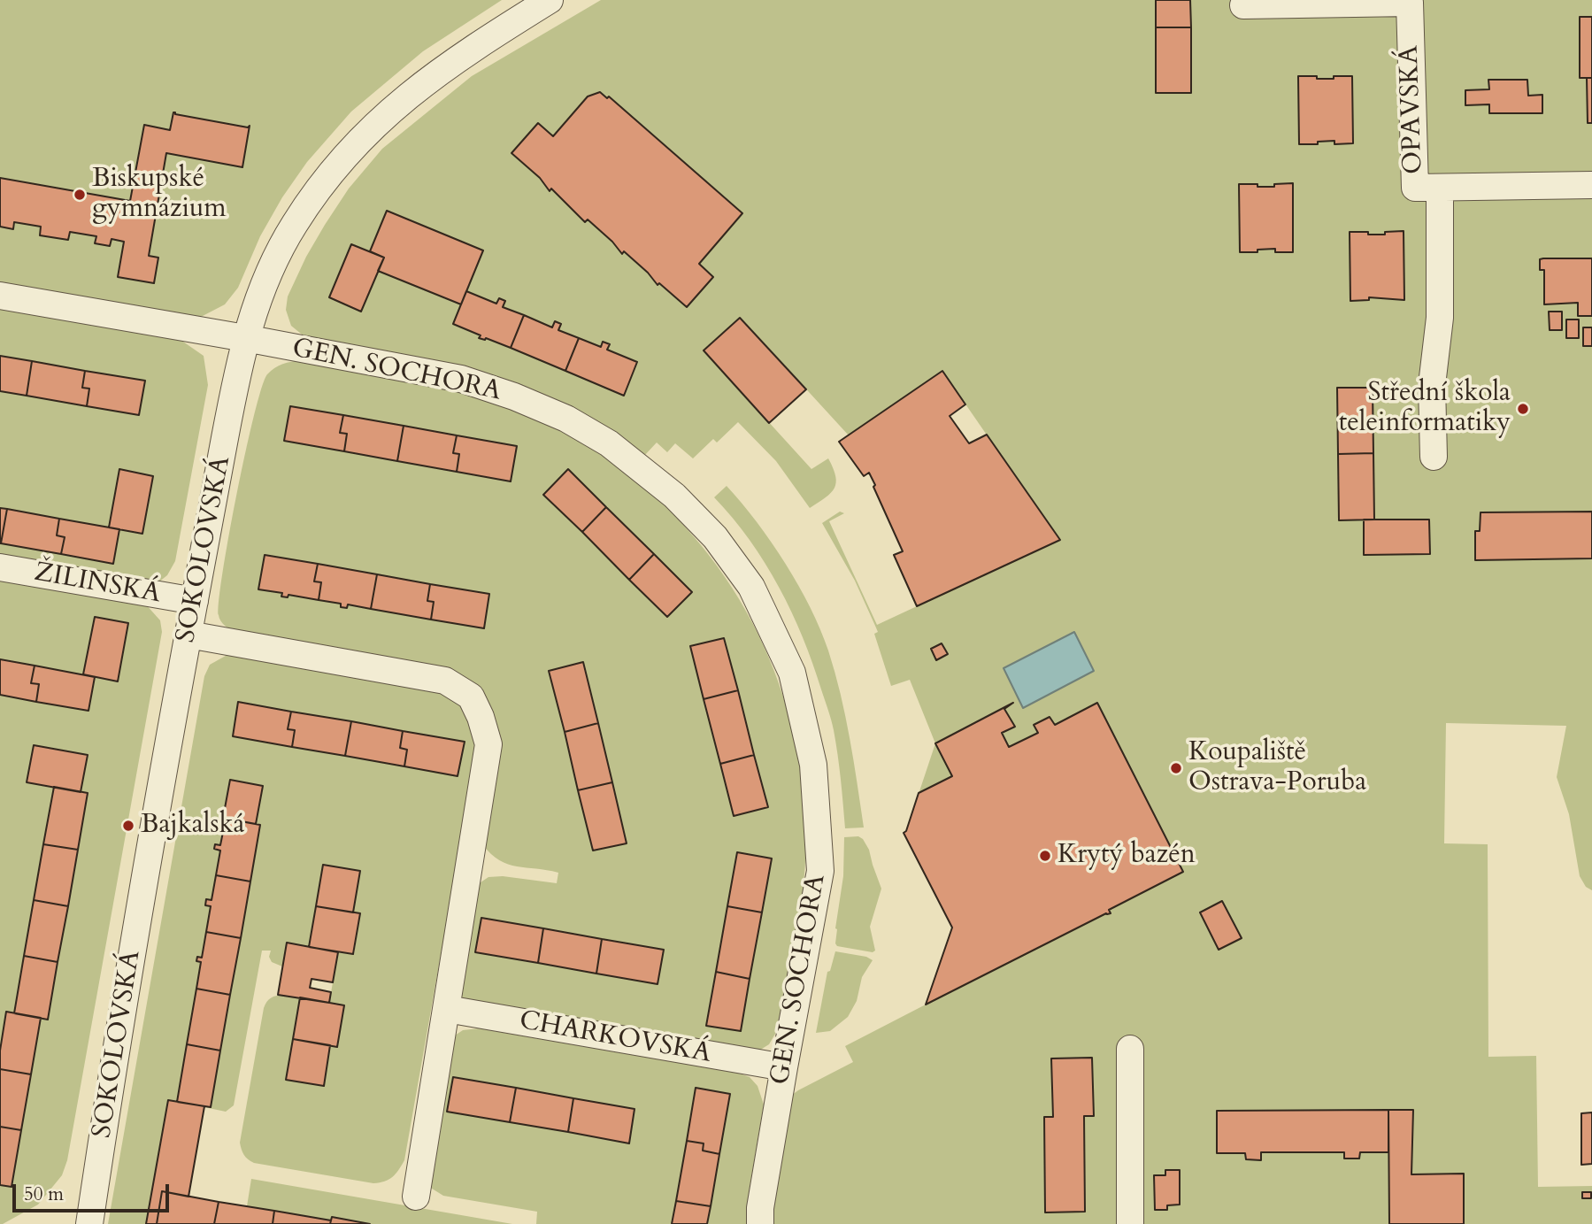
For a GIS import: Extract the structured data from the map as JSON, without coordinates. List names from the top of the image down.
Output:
{
  "streets": {
    "street": [
      "OPAVSKÁ",
      "GEN. SOCHORA",
      "SOKOLOVSKÁ",
      "ŽILINSKÁ",
      "CHARKOVSKÁ"
    ]
  },
  "crossings": [
    ["GEN. SOCHORA", "SOKOLOVSKÁ"],
    ["GEN. SOCHORA", "CHARKOVSKÁ"],
    ["SOKOLOVSKÁ", "ŽILINSKÁ"]
  ],
  "places": [
    "Biskupské gymnázium",
    "Střední škola teleinformatiky",
    "Koupaliště Ostrava-Poruba",
    "Bajkalská",
    "Krytý bazén"
  ],
  "scale_bar": "50 m"
}
